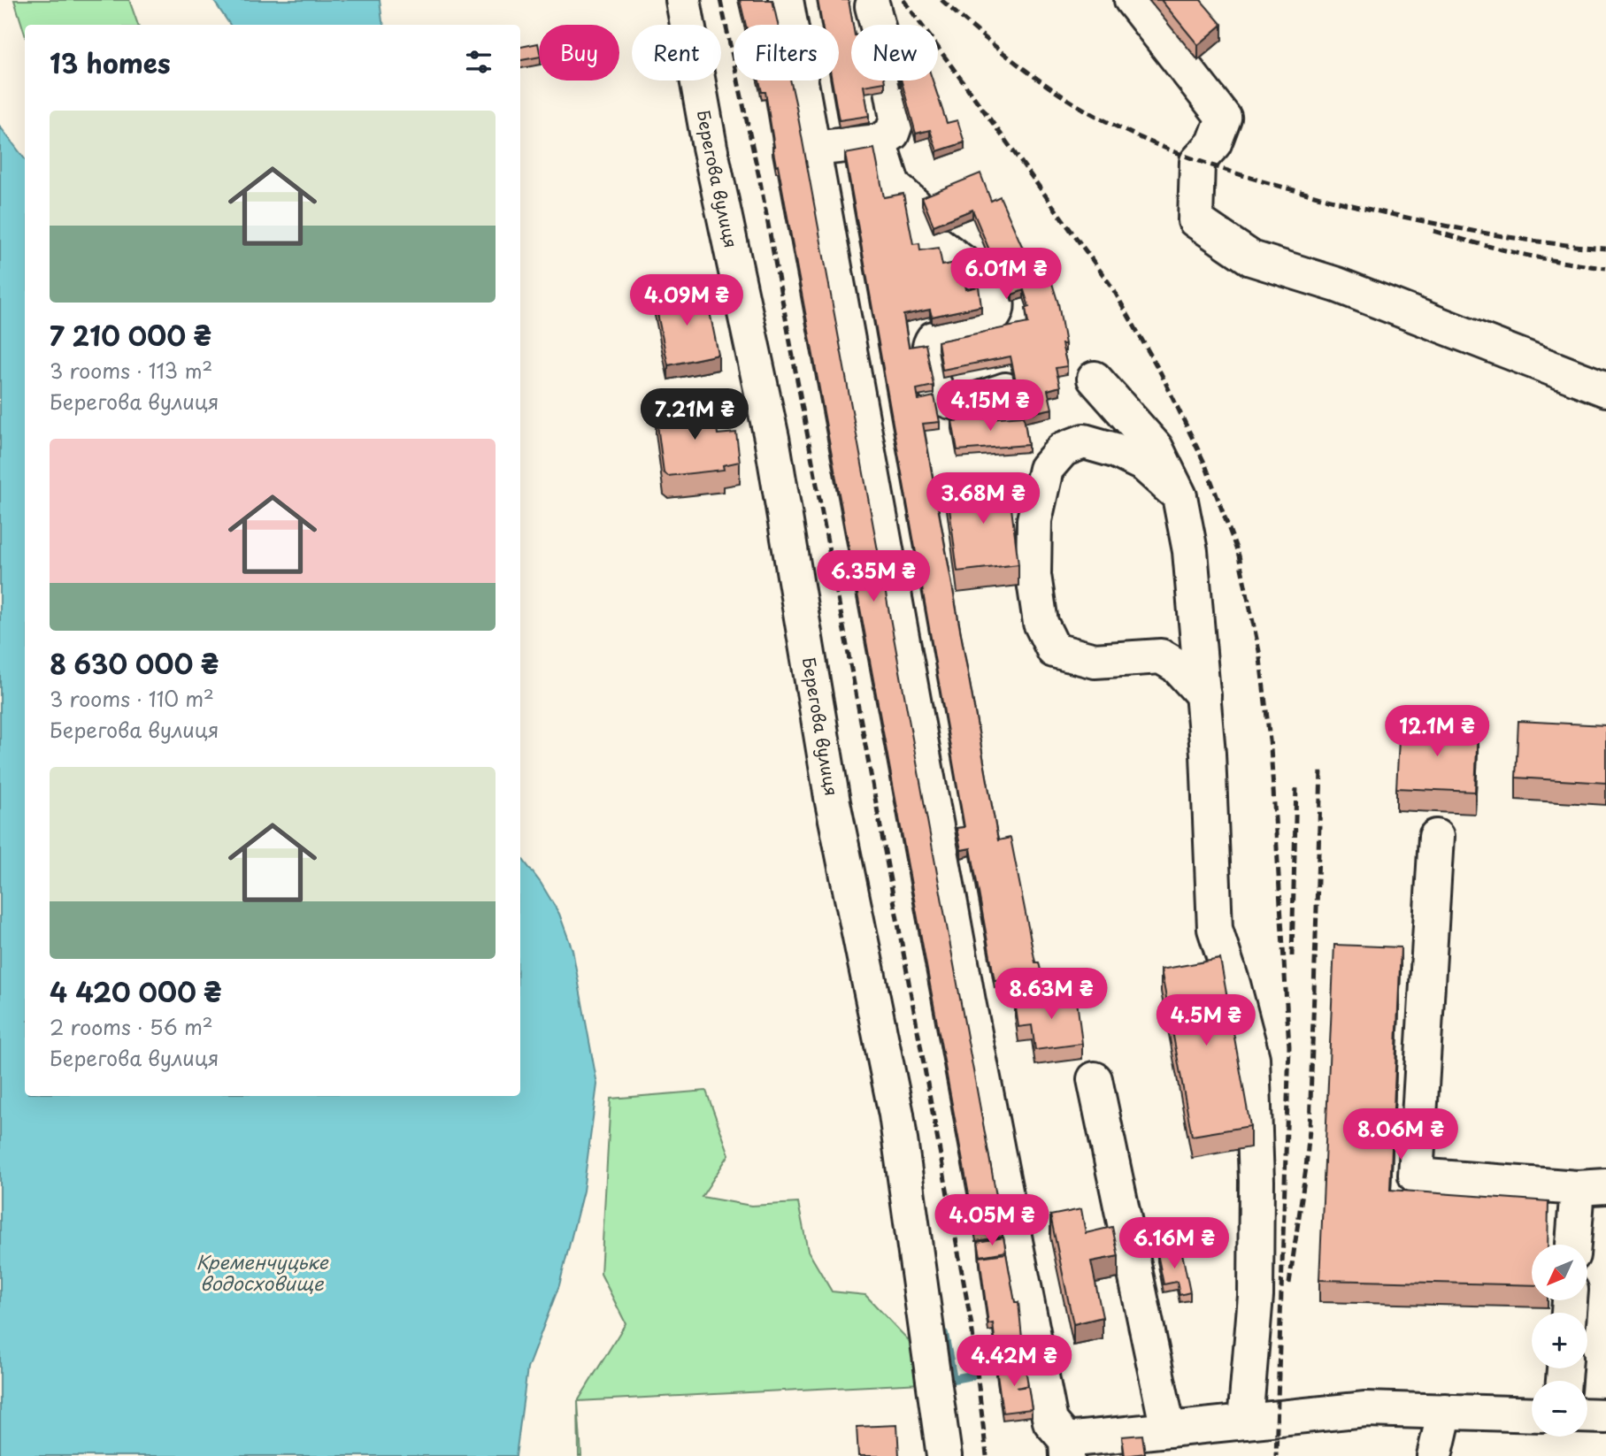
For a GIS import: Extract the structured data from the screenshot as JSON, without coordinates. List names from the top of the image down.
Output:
{
  "streets": {
    "street": ["Берегова вулиця"]
  },
  "water": ["Кременчуцьке водосховище"],
  "north": "bottom left",
  "page": {
    "chip": [
      "Buy",
      "Rent",
      "Filters",
      "New"
    ],
    "heading": "13 homes",
    "list": [
      {
        "name": "7 210 000 ₴",
        "note": "3 rooms · 113 m² · Берегова вулиця"
      },
      {
        "name": "8 630 000 ₴",
        "note": "3 rooms · 110 m² · Берегова вулиця"
      },
      {
        "name": "4 420 000 ₴",
        "note": "2 rooms · 56 m² · Берегова вулиця"
      }
    ],
    "price": [
      "6.01M ₴",
      "4.09M ₴",
      "4.15M ₴",
      "7.21M ₴",
      "3.68M ₴",
      "6.35M ₴",
      "12.1M ₴",
      "8.63M ₴",
      "4.5M ₴",
      "8.06M ₴",
      "4.05M ₴",
      "6.16M ₴",
      "4.42M ₴"
    ],
    "map_buttons": ["+", "−"]
  }
}
